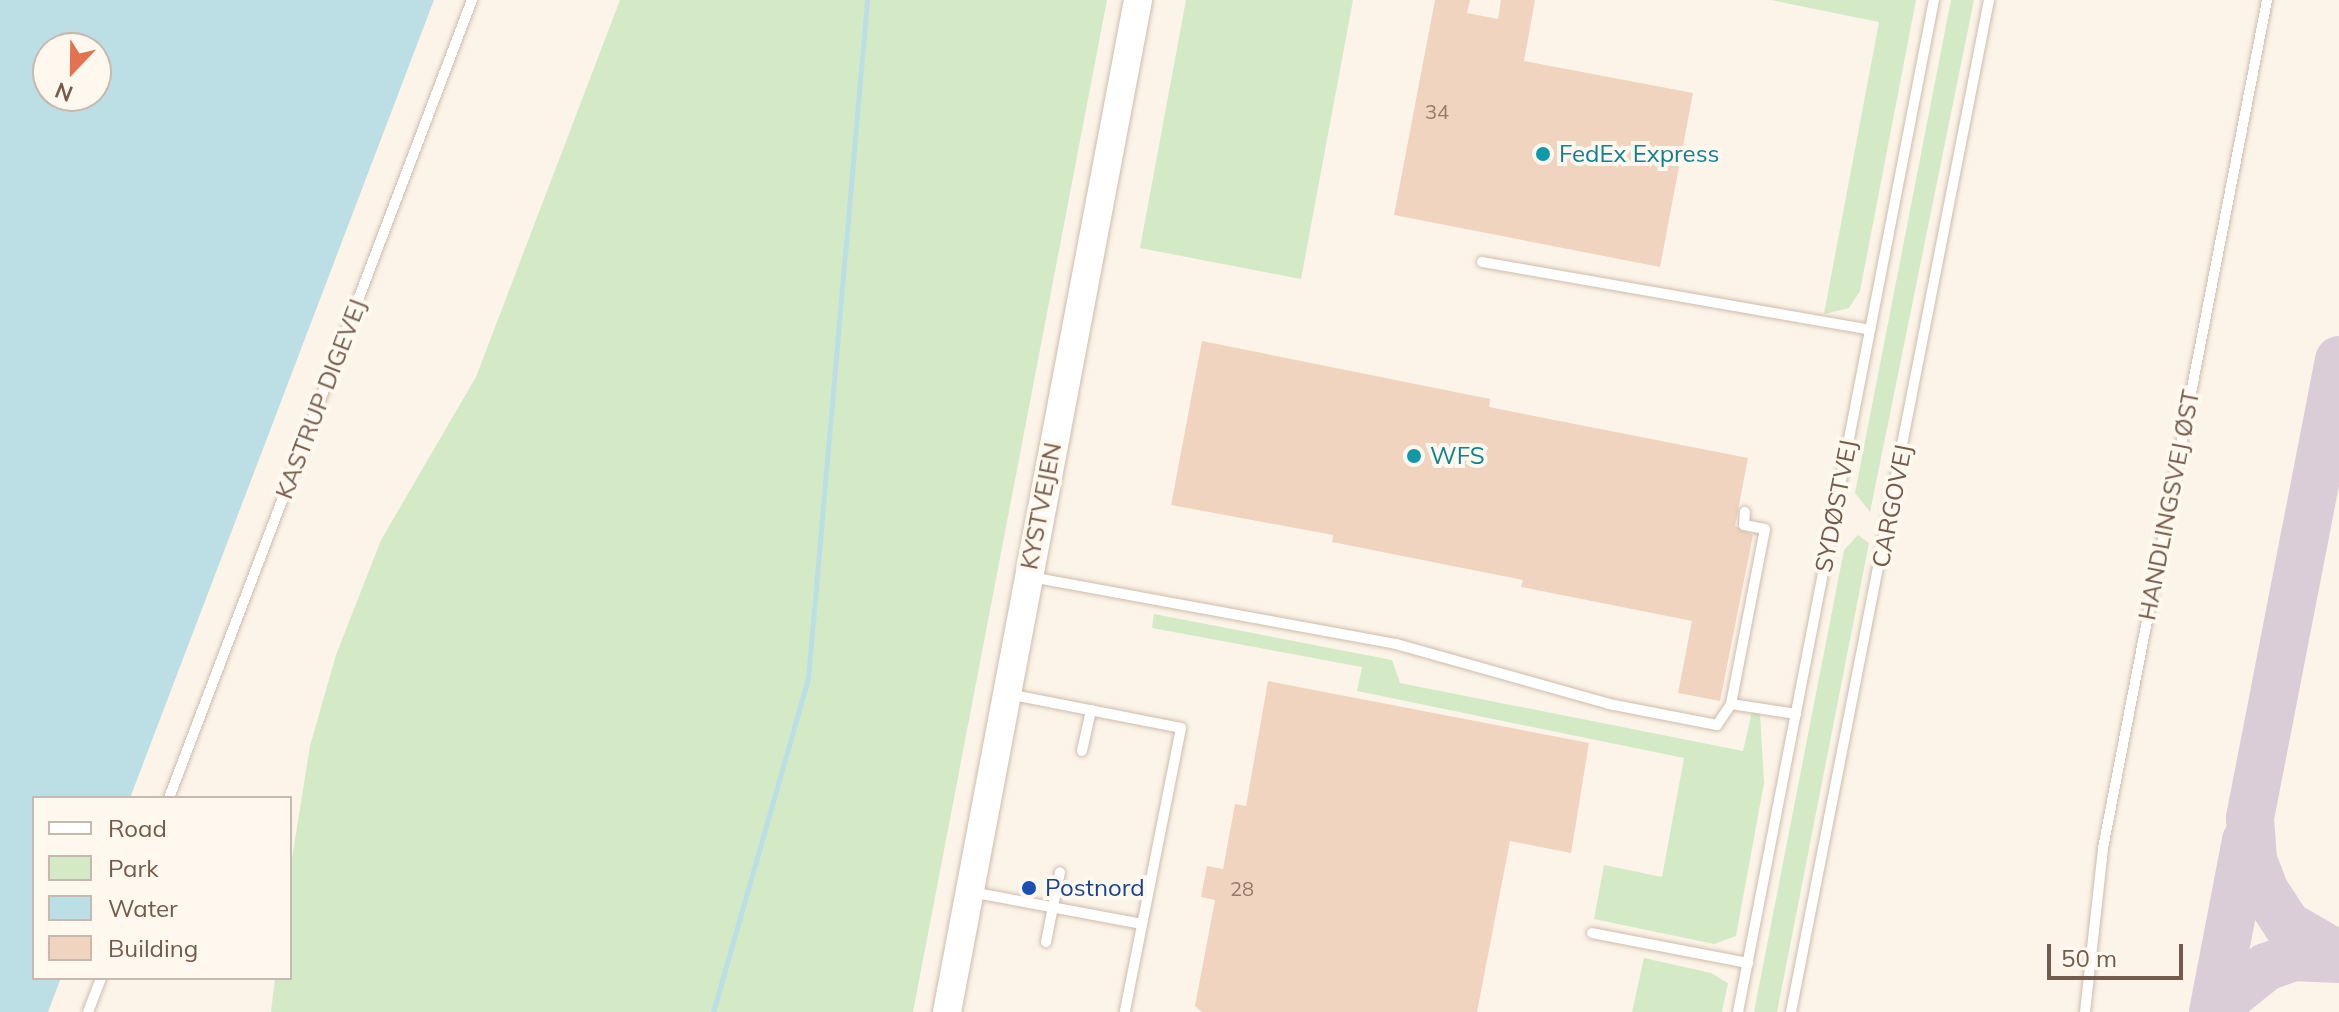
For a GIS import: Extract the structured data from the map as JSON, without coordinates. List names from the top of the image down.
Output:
{
  "streets": {
    "street": ["KYSTVEJEN"],
    "lane": [
      "KASTRUP DIGEVEJ",
      "HANDLINGSVEJ ØST",
      "SYDØSTVEJ",
      "CARGOVEJ"
    ]
  },
  "places": ["FedEx Express", "WFS", "Postnord"],
  "house_numbers": ["34", "28"],
  "legend": [
    "Road",
    "Park",
    "Water",
    "Building"
  ],
  "scale_bar": "50 m",
  "north": "bottom"
}
